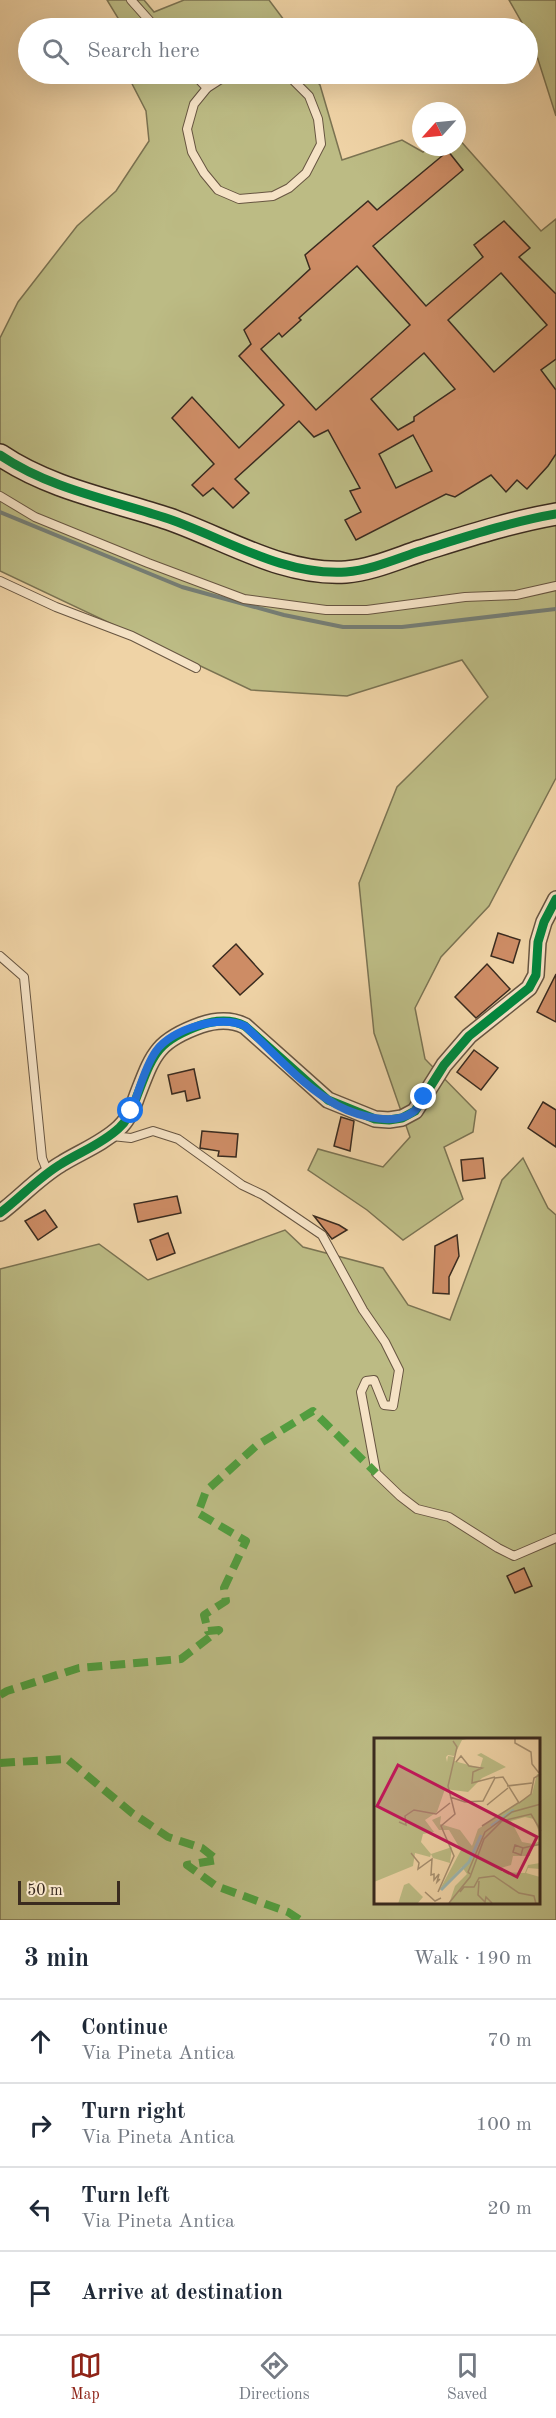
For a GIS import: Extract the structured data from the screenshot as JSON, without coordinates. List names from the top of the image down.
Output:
{
  "scale_bar": "50 m",
  "north": "bottom left",
  "page": {
    "search": "Search here",
    "scale": "50 m",
    "heading": ["3 min", "Walk · 190 m"],
    "list": [
      ["Continue", "Via Pineta Antica", "70 m"],
      ["Turn right", "Via Pineta Antica", "100 m"],
      ["Turn left", "Via Pineta Antica", "20 m"],
      "Arrive at destination"
    ],
    "nav": ["Map", "Directions", "Saved"]
  }
}
